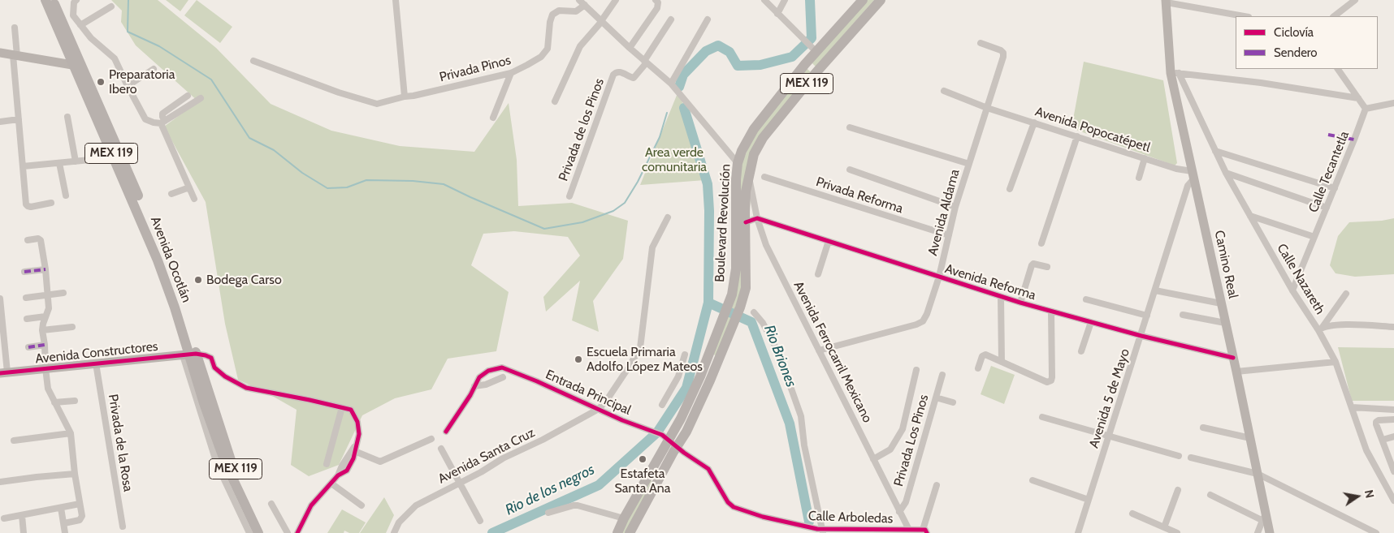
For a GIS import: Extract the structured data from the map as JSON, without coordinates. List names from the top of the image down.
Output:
{
  "streets": {
    "main road": [
      "MEX 119",
      "Boulevard Revolución",
      "Avenida Ocotlán",
      "Camino Real",
      "Avenida Constructores"
    ],
    "street": [
      "Privada Pinos",
      "Privada de los Pinos",
      "Avenida Popocatépetl",
      "Calle Tecantetla",
      "Privada Reforma",
      "Avenida Aldama",
      "Calle Nazareth",
      "Avenida Reforma",
      "Avenida Ferrocarril Mexicano",
      "Entrada Principal",
      "Avenida 5 de Mayo",
      "Privada Los Pinos",
      "Privada de la Rosa",
      "Avenida Santa Cruz",
      "Calle Arboledas"
    ]
  },
  "crossings": [
    ["MEX 119", "Boulevard Revolución"],
    ["MEX 119", "Entrada Principal"],
    ["MEX 119", "Calle Arboledas"],
    ["Avenida Popocatépetl", "Avenida Aldama"],
    ["Avenida Popocatépetl", "Camino Real"],
    ["Avenida Popocatépetl", "Avenida 5 de Mayo"],
    ["Calle Tecantetla", "Calle Nazareth"],
    ["Privada Reforma", "Avenida Aldama"],
    ["Avenida Aldama", "Avenida Reforma"],
    ["Avenida Aldama", "Avenida Ferrocarril Mexicano"],
    ["Boulevard Revolución", "Avenida Ferrocarril Mexicano"],
    ["Avenida Ocotlán", "Avenida Constructores"],
    ["Camino Real", "Calle Nazareth"],
    ["Camino Real", "Avenida Reforma"],
    ["Camino Real", "Avenida 5 de Mayo"],
    ["Avenida Reforma", "Avenida Ferrocarril Mexicano"],
    ["Avenida Reforma", "Avenida 5 de Mayo"],
    ["Avenida Ferrocarril Mexicano", "Privada Los Pinos"],
    ["Avenida Ferrocarril Mexicano", "Calle Arboledas"],
    ["Avenida Constructores", "Privada de la Rosa"],
    ["Entrada Principal", "Avenida Santa Cruz"],
    ["Entrada Principal", "Calle Arboledas"]
  ],
  "water": ["Rio Briones", "Rio de los negros"],
  "parks": ["Area verde comunitaria"],
  "places": [
    "Preparatoria Ibero",
    "Bodega Carso",
    "Escuela Primaria Adolfo López Mateos",
    "Estafeta Santa Ana"
  ],
  "legend": ["Ciclovía", "Sendero"],
  "north": "right"
}
